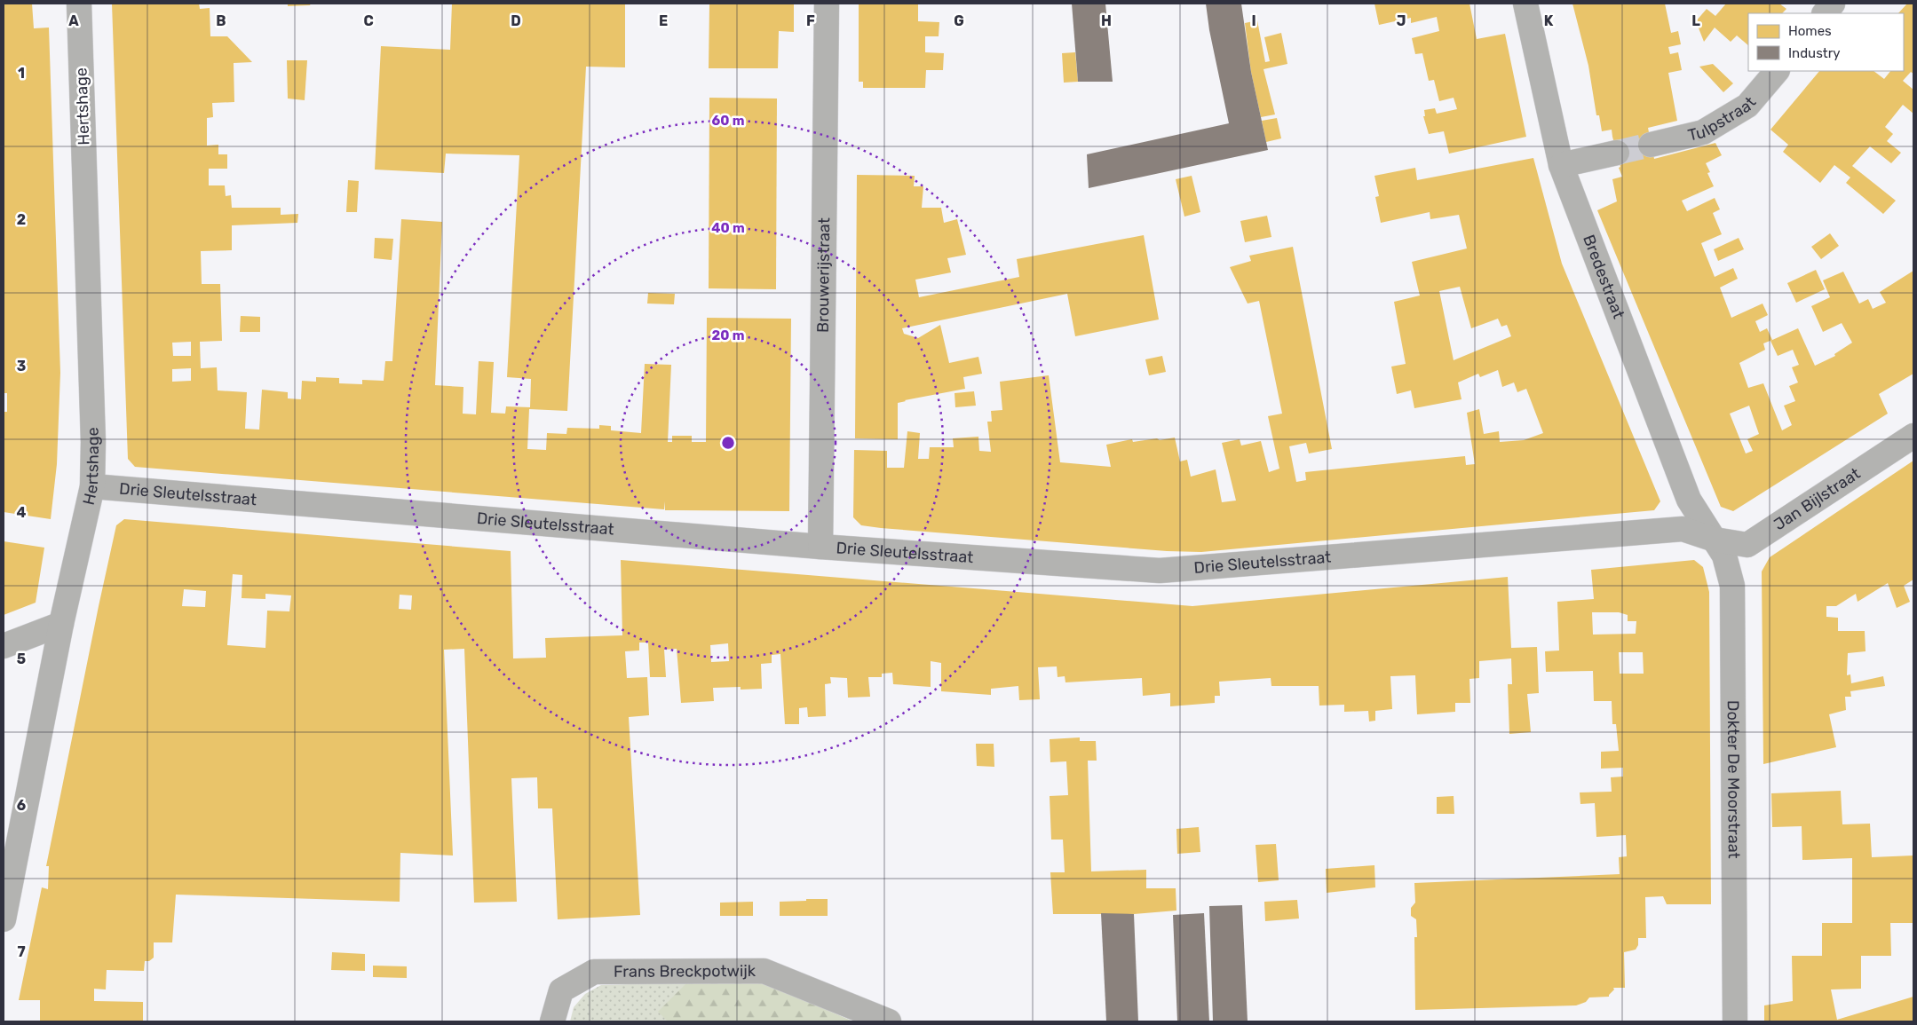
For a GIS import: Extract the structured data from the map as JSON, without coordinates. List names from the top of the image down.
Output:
{
  "streets": {
    "street": [
      "Hertshage",
      "Tulpstraat",
      "Brouwerijstraat",
      "Bredestraat",
      "Drie Sleutelsstraat",
      "Jan Bijlstraat",
      "Dokter De Moorstraat",
      "Frans Breckpotwijk"
    ]
  },
  "crossings": [
    ["Hertshage", "Drie Sleutelsstraat"],
    ["Brouwerijstraat", "Drie Sleutelsstraat"],
    ["Bredestraat", "Drie Sleutelsstraat"],
    ["Bredestraat", "Jan Bijlstraat"],
    ["Bredestraat", "Dokter De Moorstraat"],
    ["Drie Sleutelsstraat", "Jan Bijlstraat"],
    ["Drie Sleutelsstraat", "Dokter De Moorstraat"],
    ["Jan Bijlstraat", "Dokter De Moorstraat"]
  ],
  "legend": ["Homes", "Industry"],
  "grid": {
    "columns": [
      "A",
      "B",
      "C",
      "D",
      "E",
      "F",
      "G",
      "H",
      "I",
      "J",
      "K",
      "L"
    ],
    "rows": [
      "1",
      "2",
      "3",
      "4",
      "5",
      "6",
      "7"
    ]
  },
  "rings": ["60 m", "40 m", "20 m"]
}
